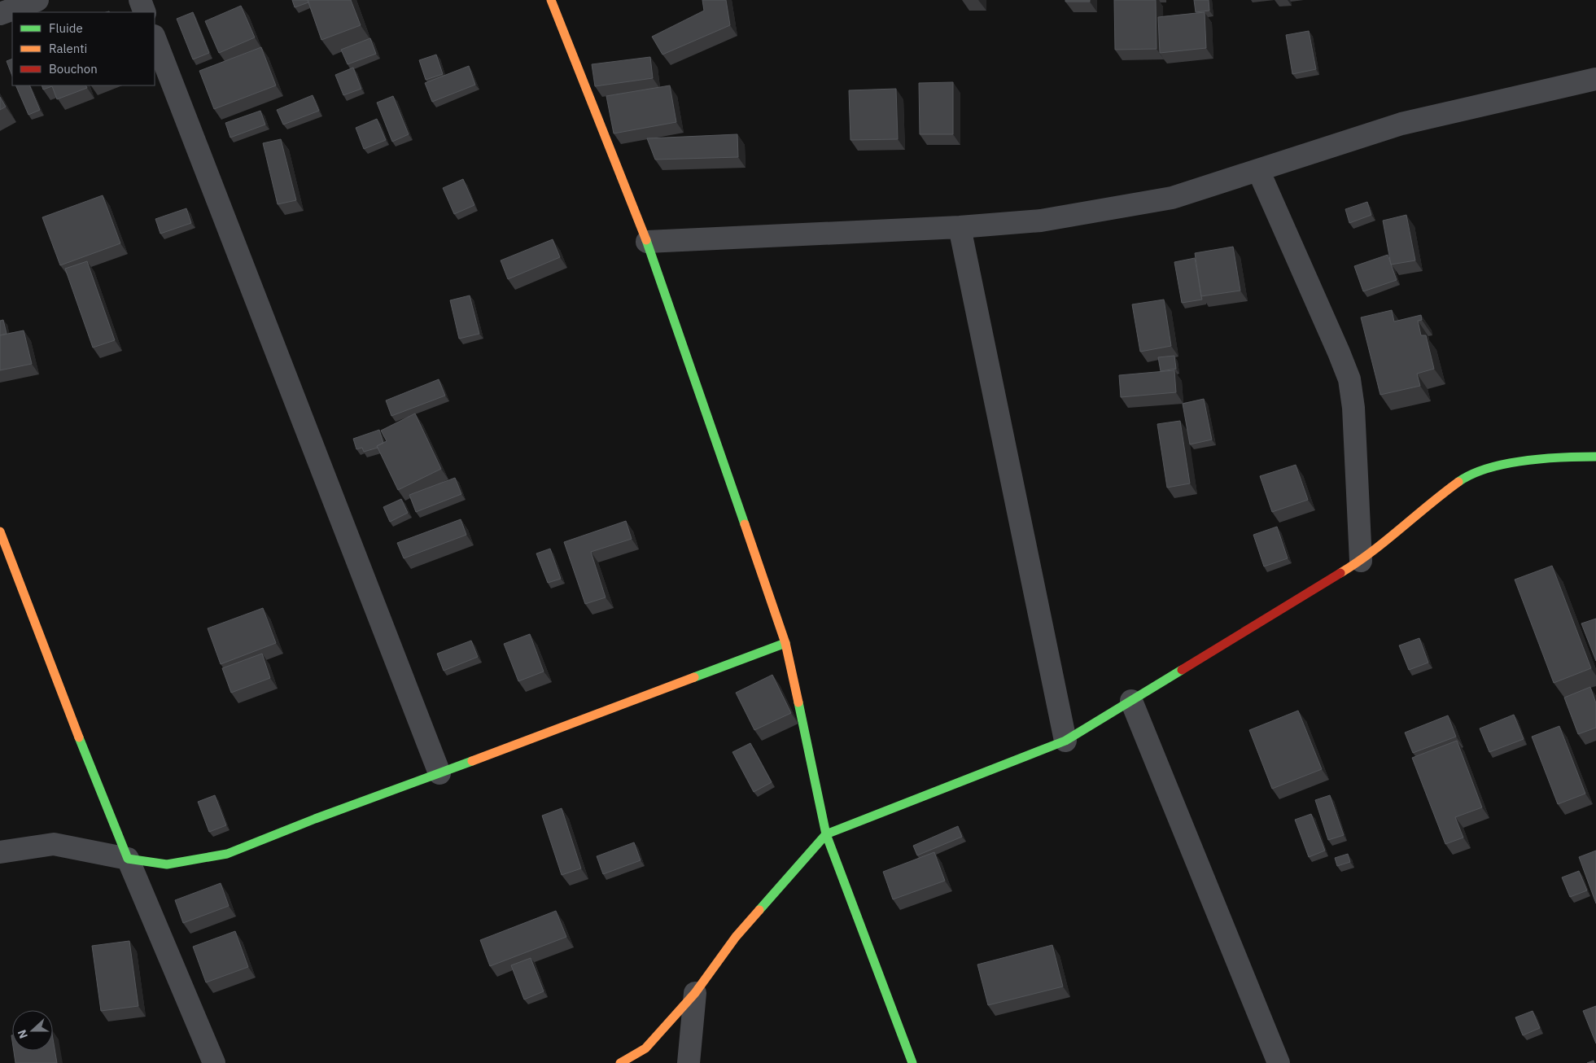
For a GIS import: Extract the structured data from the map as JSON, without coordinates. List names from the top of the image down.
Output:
{
  "legend": ["Fluide", "Ralenti", "Bouchon"],
  "north": "left"
}
